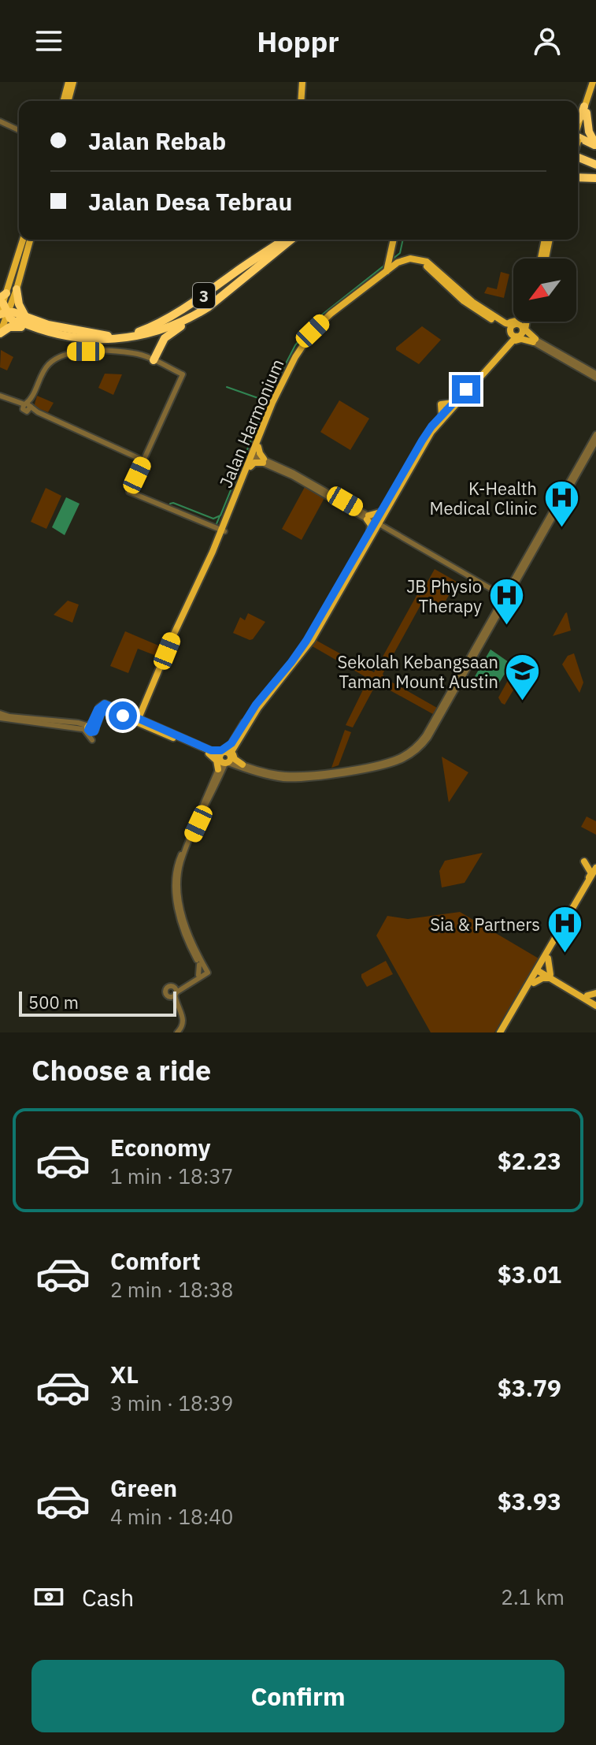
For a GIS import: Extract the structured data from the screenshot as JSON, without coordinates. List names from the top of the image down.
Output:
{
  "streets": {
    "highway": ["3"],
    "main road": ["Jalan Harmonium"]
  },
  "places": {
    "hospital": ["K-Health Medical Clinic", "JB Physio Therapy", "Sia & Partners"],
    "school or university": ["Sekolah Kebangsaan Taman Mount Austin"]
  },
  "scale_bar": "500 m",
  "north": "bottom left",
  "page": {
    "header": "Hoppr",
    "banner": ["Jalan Rebab", "Jalan Desa Tebrau"],
    "scale": "500 m",
    "heading": "Choose a ride",
    "list": [
      {
        "name": "Economy",
        "note": "1 min · 18:37",
        "value": "$2.23"
      },
      {
        "name": "Comfort",
        "note": "2 min · 18:38",
        "value": "$3.01"
      },
      {
        "name": "XL",
        "note": "3 min · 18:39",
        "value": "$3.79"
      },
      {
        "name": "Green",
        "note": "4 min · 18:40",
        "value": "$3.93"
      }
    ],
    "pay": ["Cash", "2.1 km"],
    "buttons": "Confirm"
  }
}
